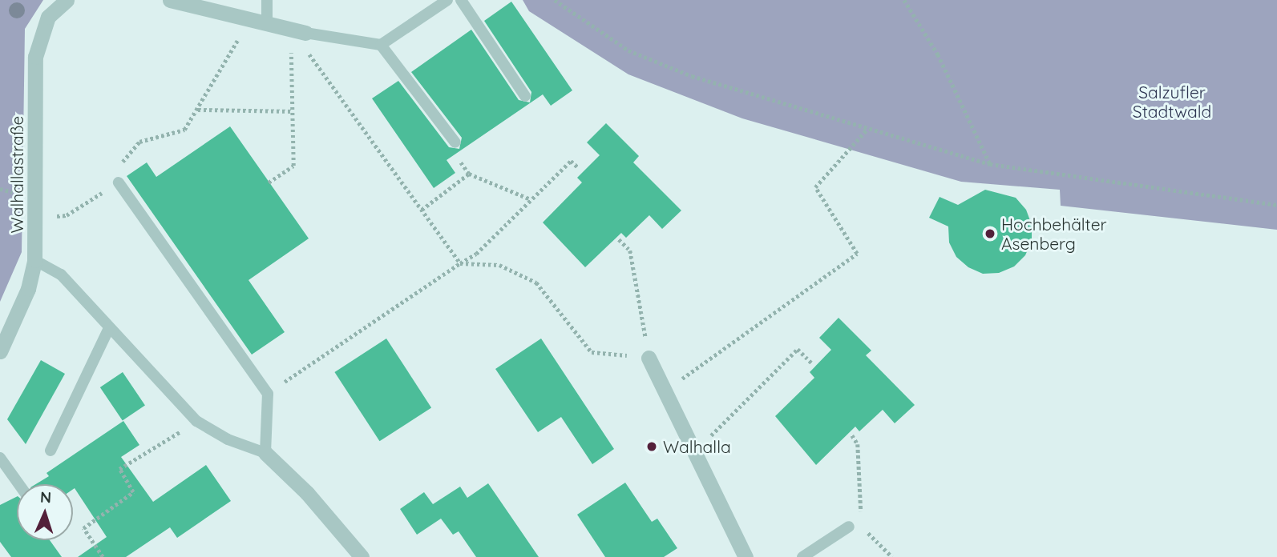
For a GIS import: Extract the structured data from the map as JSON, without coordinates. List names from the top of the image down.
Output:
{
  "streets": {
    "street": ["Walhallastraße"]
  },
  "parks": ["Salzufler Stadtwald"],
  "places": ["Hochbehälter Asenberg", "Walhalla"],
  "north": "top"
}
